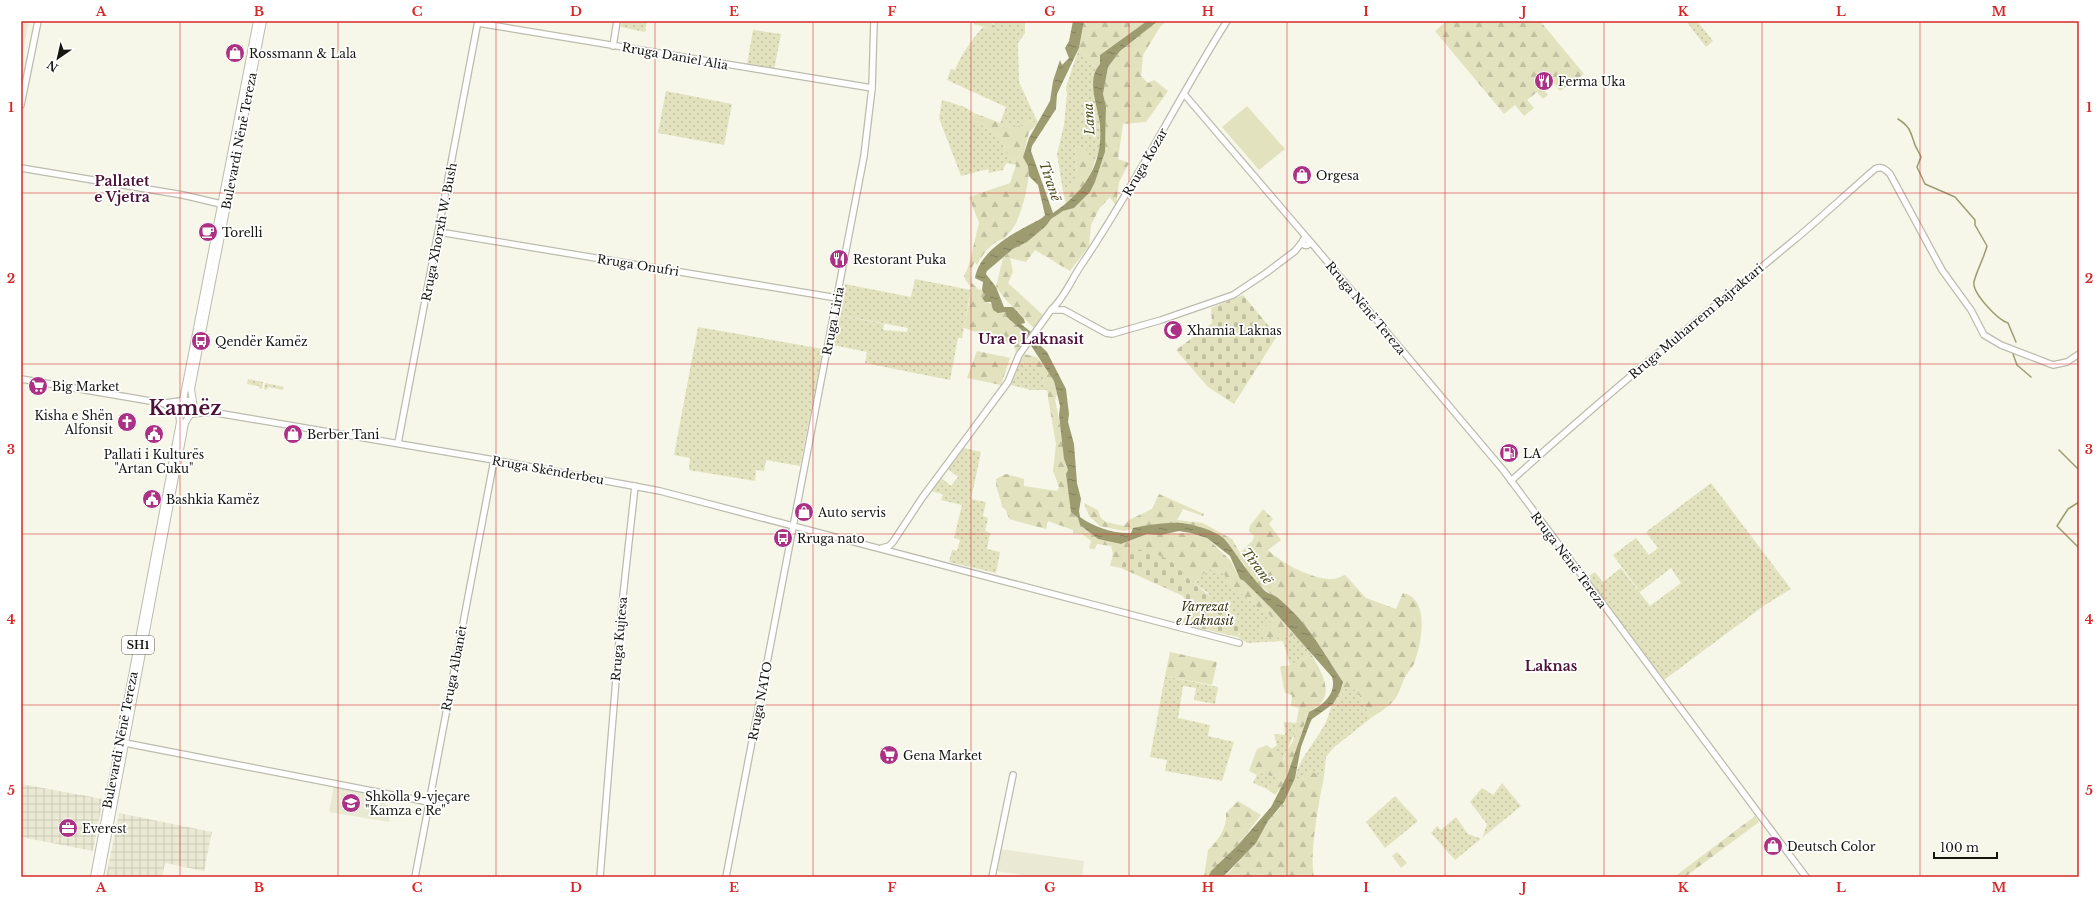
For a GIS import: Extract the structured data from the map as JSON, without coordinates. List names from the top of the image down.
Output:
{
  "streets": {
    "main road": ["Bulevardi Nënë Tereza", "SH1"],
    "street": [
      "Rruga Daniel Alia",
      "Rruga Kozar",
      "Rruga Xhorxh W. Bush",
      "Rruga Onufri",
      "Rruga Nënë Tereza",
      "Rruga Liria",
      "Rruga Muharrem Bajraktari",
      "Rruga Skënderbeu",
      "Rruga Kujtesa",
      "Rruga Albanët",
      "Rruga NATO"
    ]
  },
  "crossings": [
    ["Rruga Daniel Alia", "Rruga Xhorxh W. Bush"],
    ["Rruga Daniel Alia", "Rruga Liria"],
    ["Bulevardi Nënë Tereza", "Rruga Skënderbeu"],
    ["Rruga Kozar", "Rruga Nënë Tereza"],
    ["Rruga Xhorxh W. Bush", "Rruga Onufri"],
    ["Rruga Xhorxh W. Bush", "Rruga Skënderbeu"],
    ["Rruga Onufri", "Rruga Liria"],
    ["Rruga Nënë Tereza", "Rruga Muharrem Bajraktari"],
    ["Rruga Liria", "Rruga Skënderbeu"],
    ["Rruga Liria", "Rruga NATO"],
    ["Rruga Skënderbeu", "Rruga Kujtesa"],
    ["Rruga Skënderbeu", "Rruga Albanët"],
    ["Rruga Skënderbeu", "Rruga NATO"]
  ],
  "districts": [
    "Pallatet e Vjetra",
    "Ura e Laknasit",
    "Kamëz",
    "Laknas"
  ],
  "water": ["Lana", "Tiranë"],
  "parks": ["Varrezat e Laknasit"],
  "places": {
    "shop": [
      "Rossmann & Lala",
      "Orgesa",
      "Berber Tani",
      "Auto servis",
      "Deutsch Color"
    ],
    "restaurant": ["Ferma Uka", "Restorant Puka"],
    "cafe": ["Torelli"],
    "mosque": ["Xhamia Laknas"],
    "bus stop": ["Qendër Kamëz", "Rruga nato"],
    "supermarket": ["Big Market", "Gena Market"],
    "church": ["Kisha e Shën Alfonsit"],
    "public building": ["Pallati i Kulturës \"Artan Cuku\"", "Bashkia Kamëz"],
    "fuel station": ["LA"],
    "school or university": ["Shkolla 9-vjeçare \"Kamza e Re\""],
    "office": ["Everest"]
  },
  "scale_bar": "100 m",
  "north": "bottom left",
  "grid": {
    "columns": [
      "A",
      "B",
      "C",
      "D",
      "E",
      "F",
      "G",
      "H",
      "I",
      "J",
      "K",
      "L",
      "M"
    ],
    "rows": [
      "1",
      "2",
      "3",
      "4",
      "5"
    ]
  }
}
